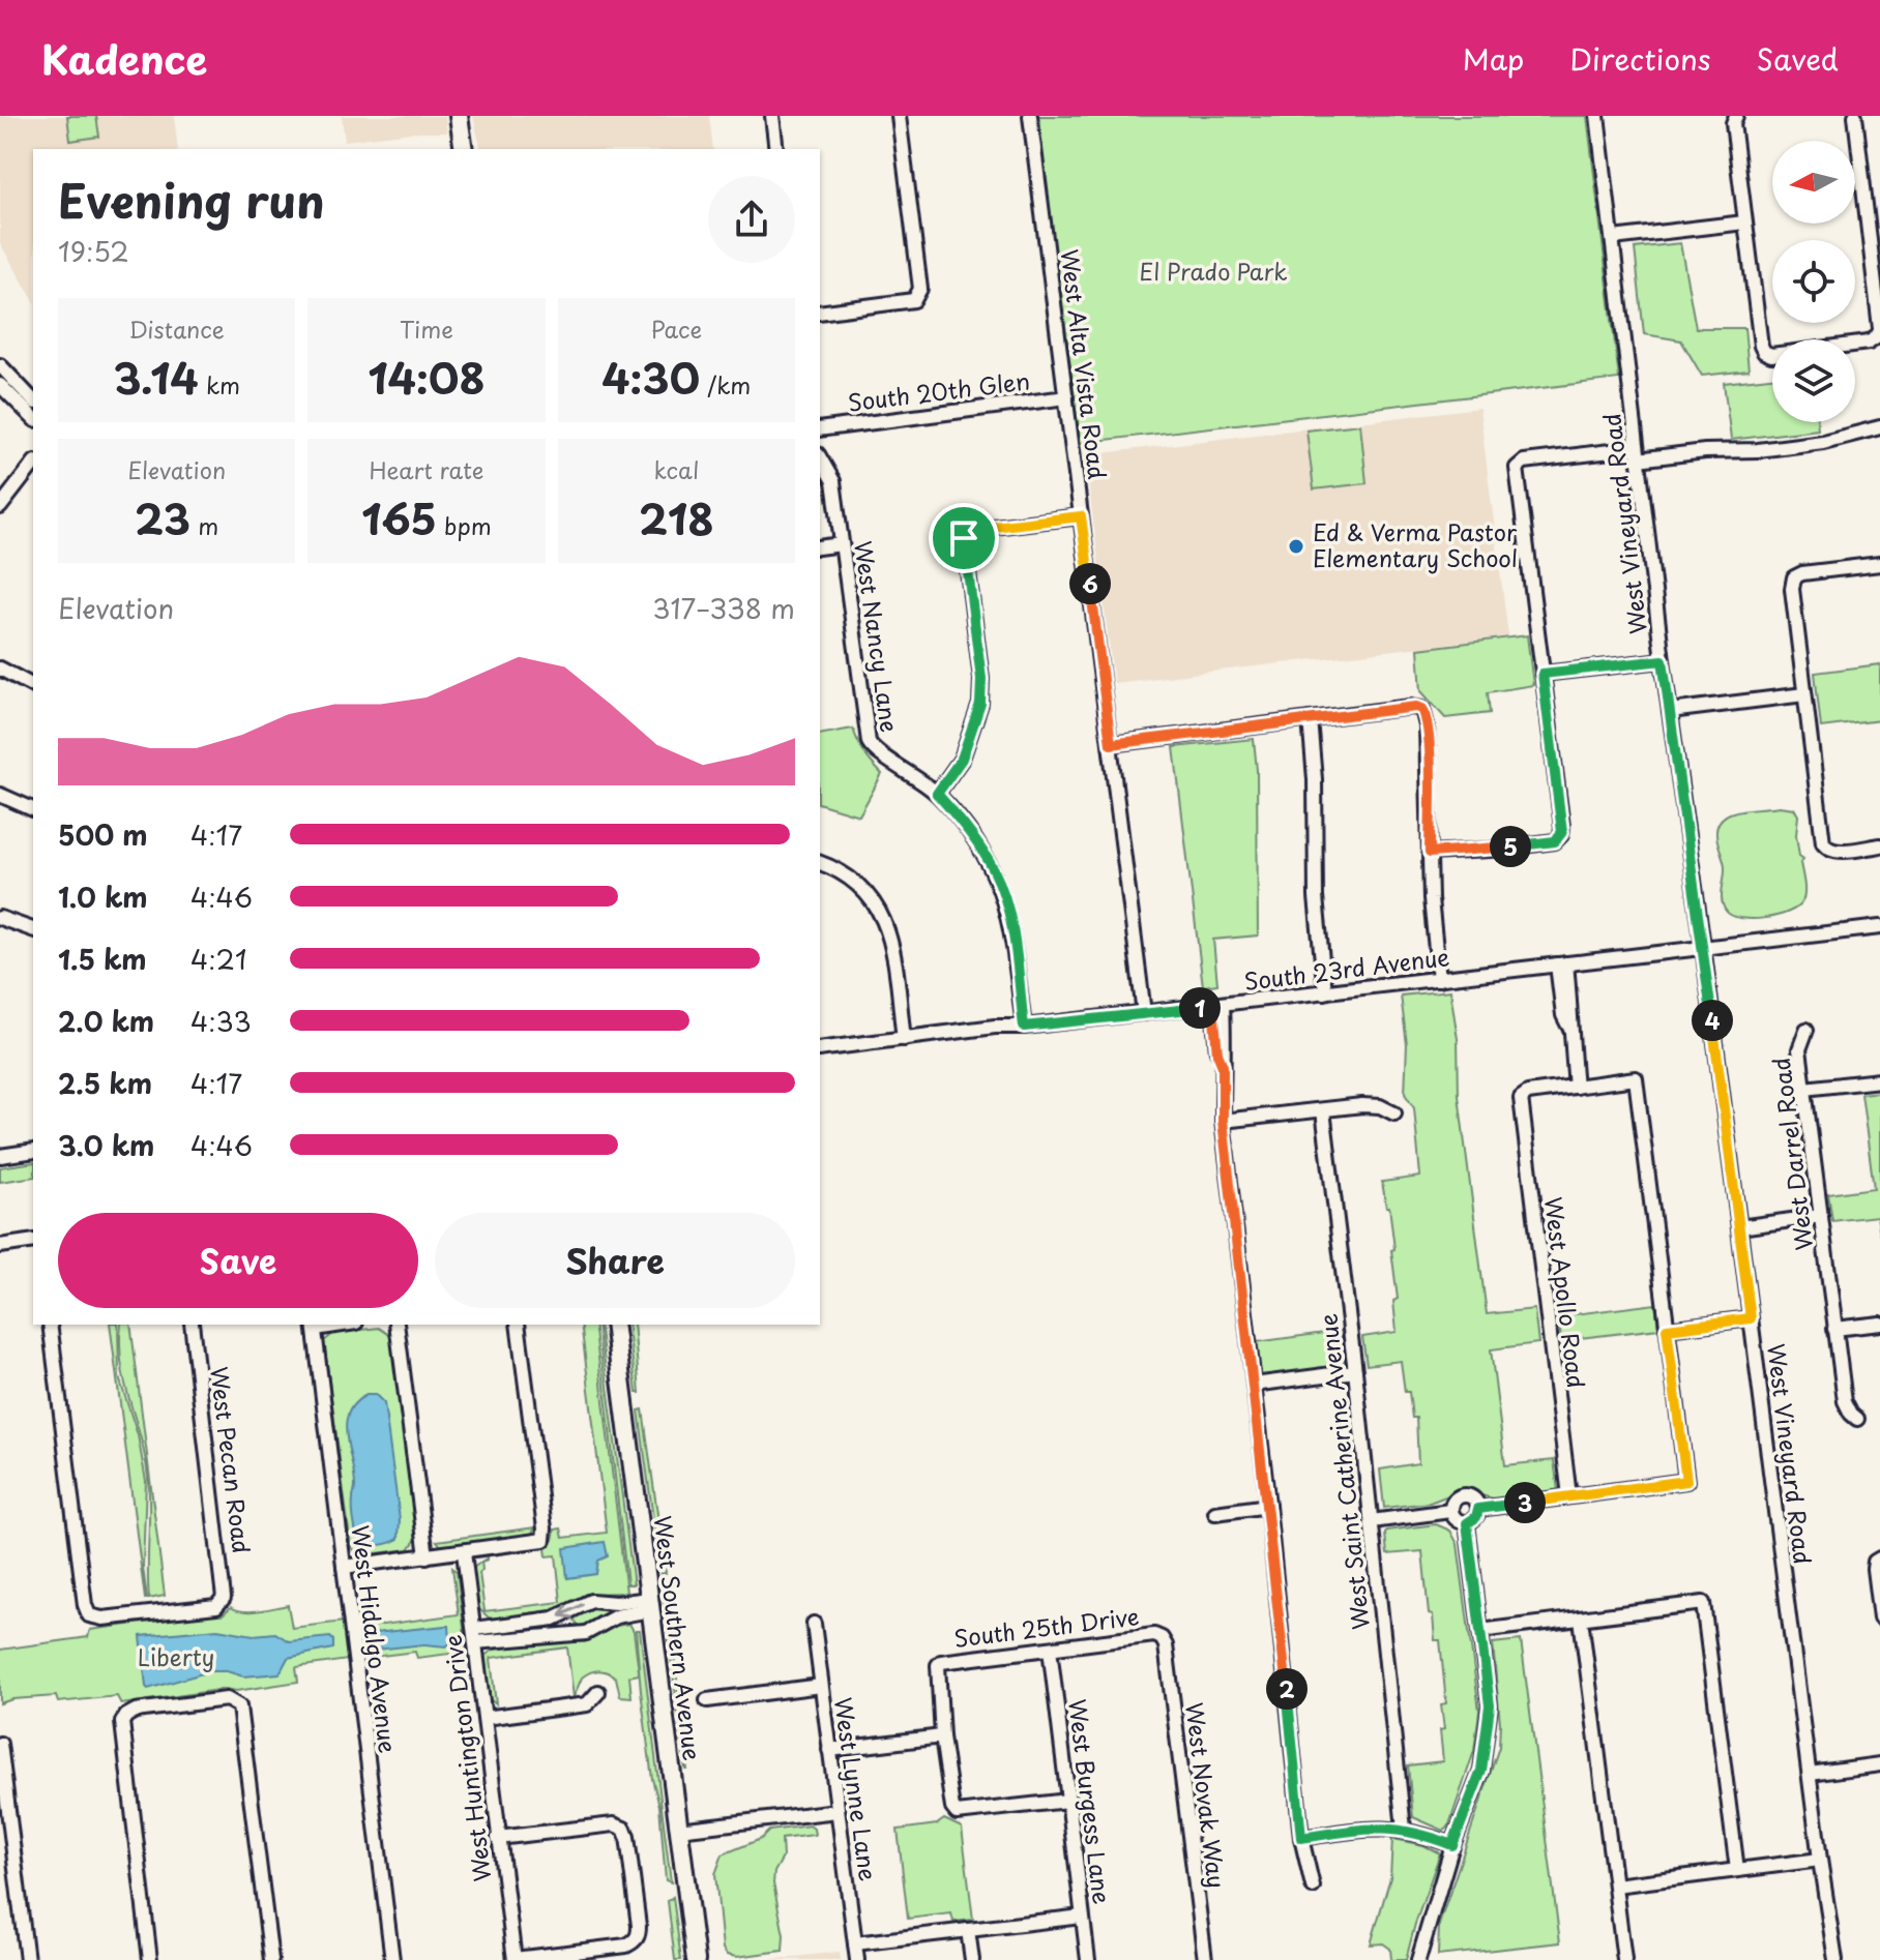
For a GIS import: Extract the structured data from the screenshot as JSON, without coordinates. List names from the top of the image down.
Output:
{
  "streets": {
    "main road": ["West Southern Avenue"],
    "street": [
      "West Alta Vista Road",
      "South 20th Glen",
      "West Vineyard Road",
      "West Nancy Lane",
      "South 23rd Avenue",
      "West Darrel Road",
      "West Apollo Road",
      "West Pecan Road",
      "West Saint Catherine Avenue",
      "South 25th Drive",
      "West Hidalgo Avenue",
      "West Huntington Drive",
      "West Lynne Lane",
      "West Novak Way",
      "West Burgess Lane"
    ]
  },
  "crossings": [
    ["West Alta Vista Road", "South 20th Glen"],
    ["West Alta Vista Road", "South 23rd Avenue"],
    ["West Vineyard Road", "South 23rd Avenue"],
    ["South 25th Drive", "West Novak Way"],
    ["South 25th Drive", "West Burgess Lane"]
  ],
  "parks": ["El Prado Park", "Liberty"],
  "places": ["Ed & Verma Pastor Elementary School"],
  "north": "left",
  "page": {
    "header": "Kadence",
    "nav": ["Map", "Directions", "Saved"],
    "heading": ["Evening run", "19:52"],
    "stats": [
      ["Distance", "3.14 km"],
      ["Time", "14:08"],
      ["Pace", "4:30 /km"],
      ["Elevation", "23 m"],
      ["Heart rate", "165 bpm"],
      ["kcal", "218"]
    ],
    "pins": [
      "6",
      "5",
      "1",
      "4",
      "3",
      "2"
    ],
    "chart": ["Elevation", "317–338 m"],
    "list": [
      {
        "name": "500 m",
        "note": "4:17"
      },
      {
        "name": "1.0 km",
        "note": "4:46"
      },
      {
        "name": "1.5 km",
        "note": "4:21"
      },
      {
        "name": "2.0 km",
        "note": "4:33"
      },
      {
        "name": "2.5 km",
        "note": "4:17"
      },
      {
        "name": "3.0 km",
        "note": "4:46"
      }
    ],
    "buttons": ["Save", "Share"]
  }
}
